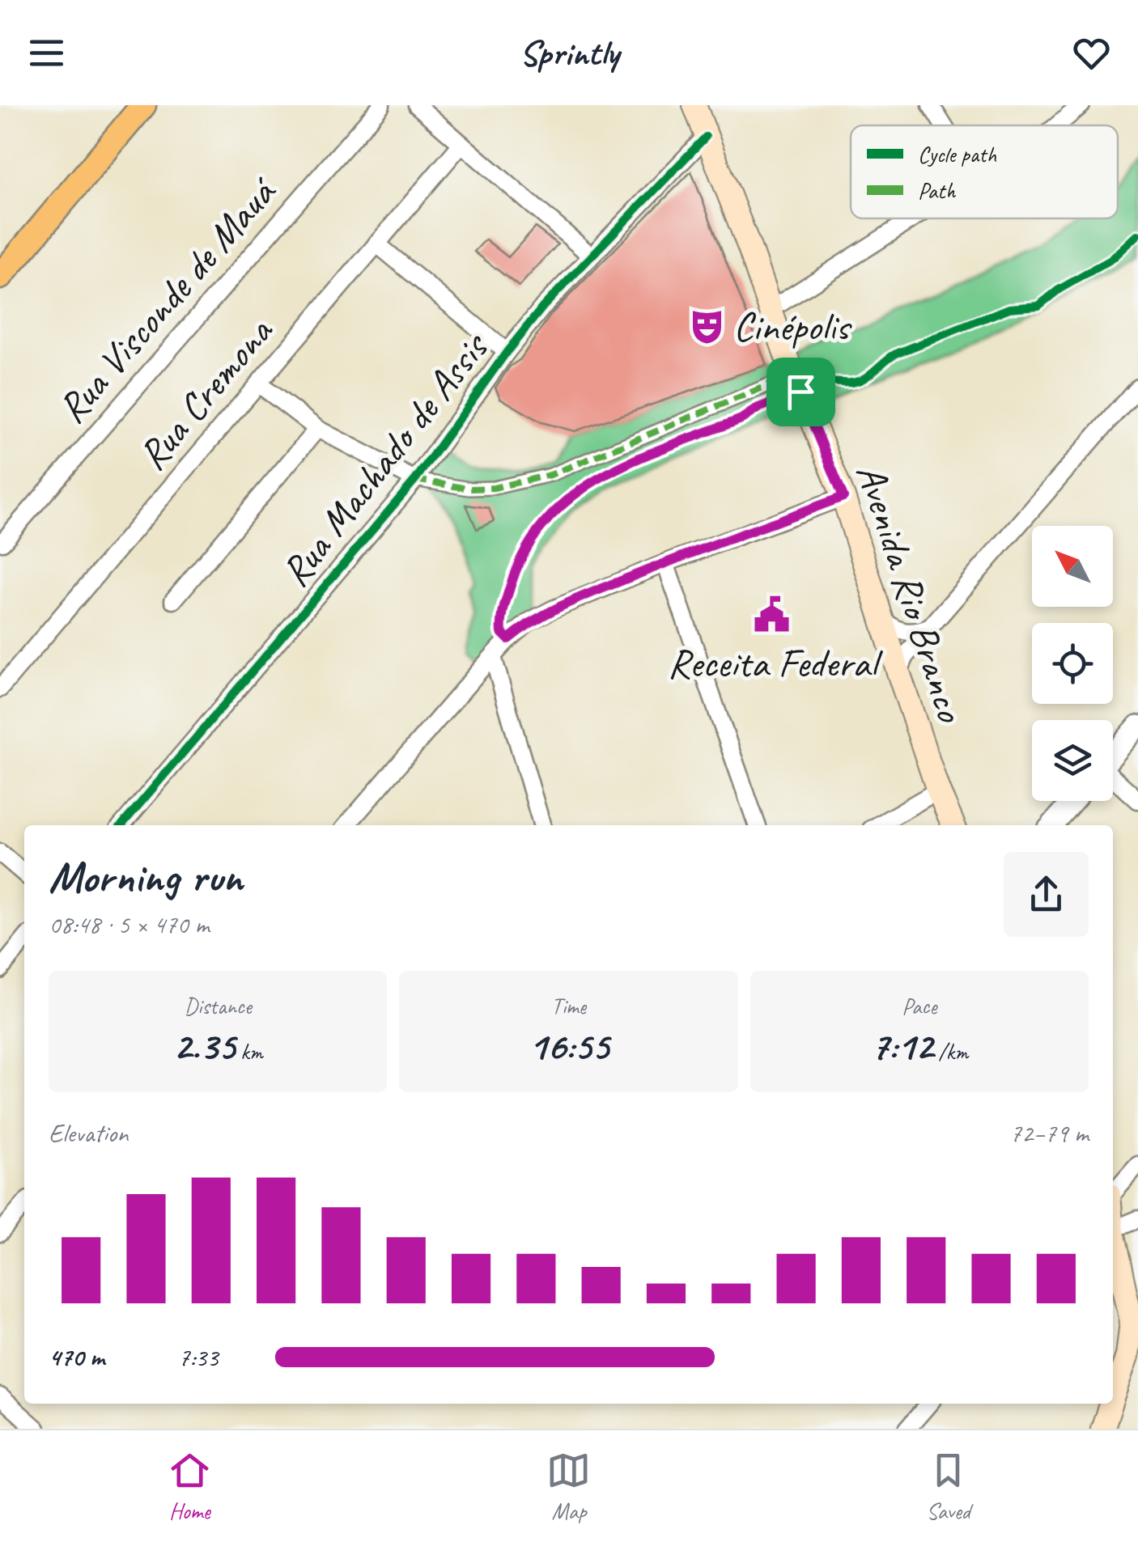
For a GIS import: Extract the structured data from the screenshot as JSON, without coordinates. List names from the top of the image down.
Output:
{
  "streets": {
    "main road": ["Avenida Rio Branco"],
    "street": ["Rua Visconde de Mauá", "Rua Cremona", "Rua Machado de Assis"]
  },
  "crossings": [
    ["Rua Machado de Assis", "Avenida Rio Branco"]
  ],
  "places": {
    "theatre": ["Cinépolis"],
    "public building": ["Receita Federal"]
  },
  "legend": ["Cycle path", "Path"],
  "north": "top left",
  "page": {
    "header": "Sprintly",
    "heading": ["Morning run", "08:48 · 5 × 470 m"],
    "stats": [
      ["Distance", "2.35 km"],
      ["Time", "16:55"],
      ["Pace", "7:12 /km"]
    ],
    "chart": ["Elevation", "72–79 m"],
    "list": [
      {
        "name": "470 m",
        "note": "7:33"
      }
    ],
    "tabs": ["Home", "Map", "Saved"]
  }
}
